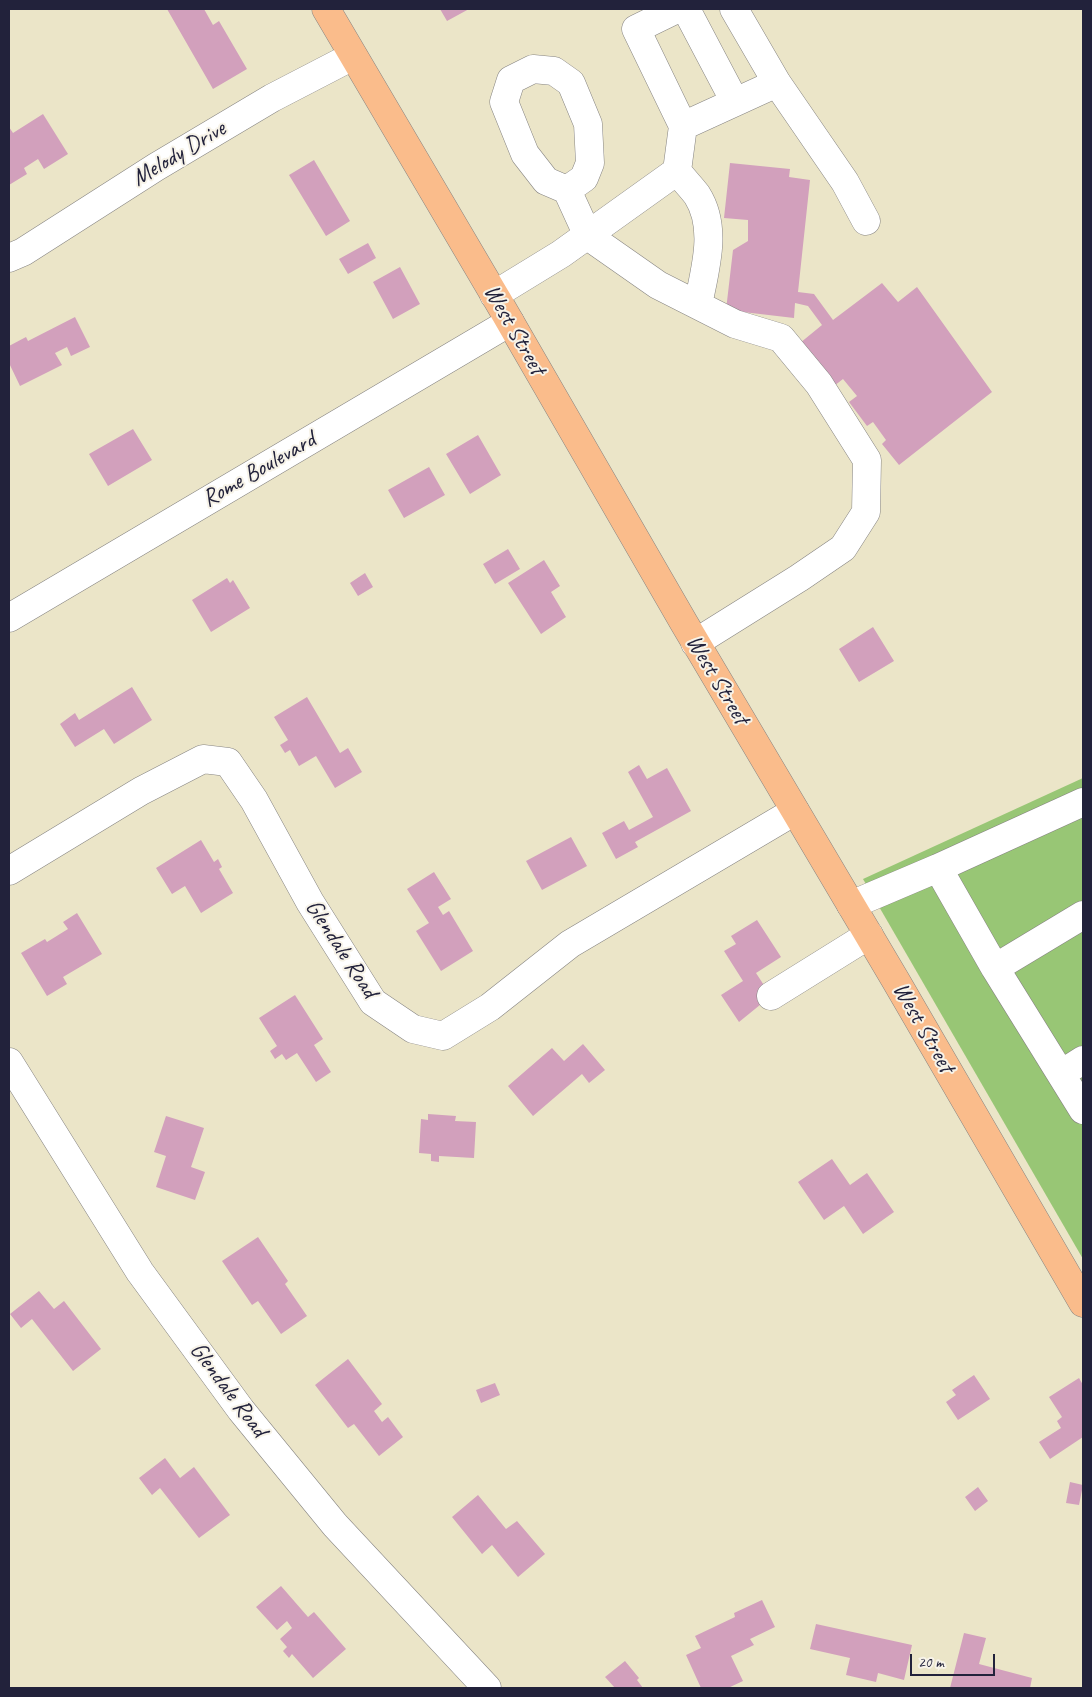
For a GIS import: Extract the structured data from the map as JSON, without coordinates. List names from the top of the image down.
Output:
{
  "streets": {
    "main road": ["West Street"],
    "street": ["Melody Drive", "Rome Boulevard", "Glendale Road"]
  },
  "crossings": [
    ["Melody Drive", "West Street"],
    ["West Street", "Rome Boulevard"],
    ["West Street", "Glendale Road"]
  ],
  "scale_bar": "20 m"
}
